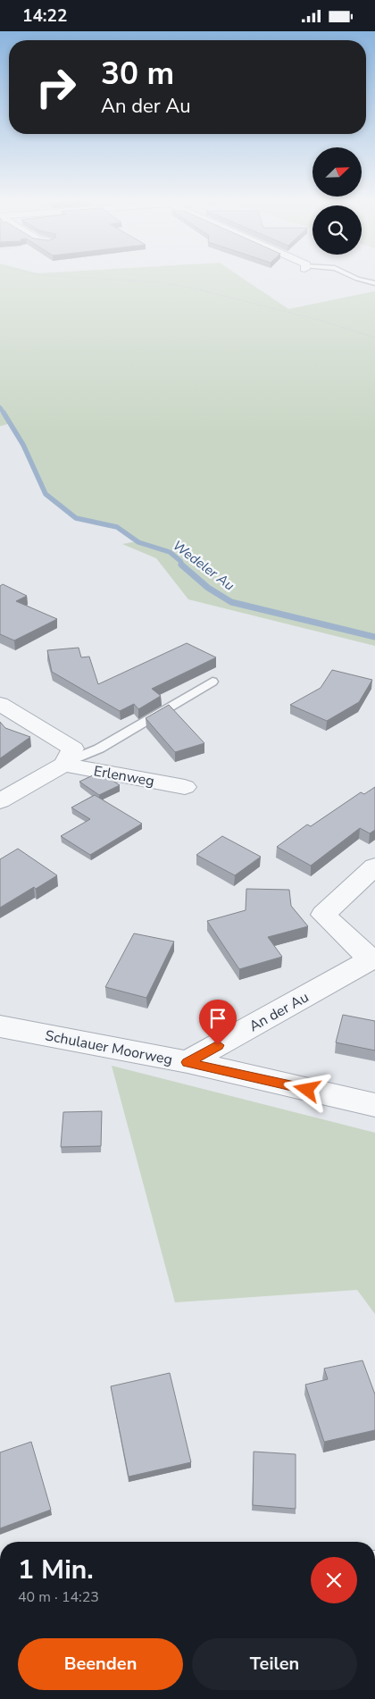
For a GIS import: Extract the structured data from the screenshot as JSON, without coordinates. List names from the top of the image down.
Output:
{
  "streets": {
    "street": ["Erlenweg", "An der Au", "Schulauer Moorweg"]
  },
  "crossings": [
    ["An der Au", "Schulauer Moorweg"]
  ],
  "water": ["Wedeler Au"],
  "north": "top right",
  "page": {
    "status": "14:22",
    "turn": ["30 m", "An der Au"],
    "heading": ["1 Min.", "40 m · 14:23"],
    "buttons": ["Beenden", "Teilen"]
  }
}
